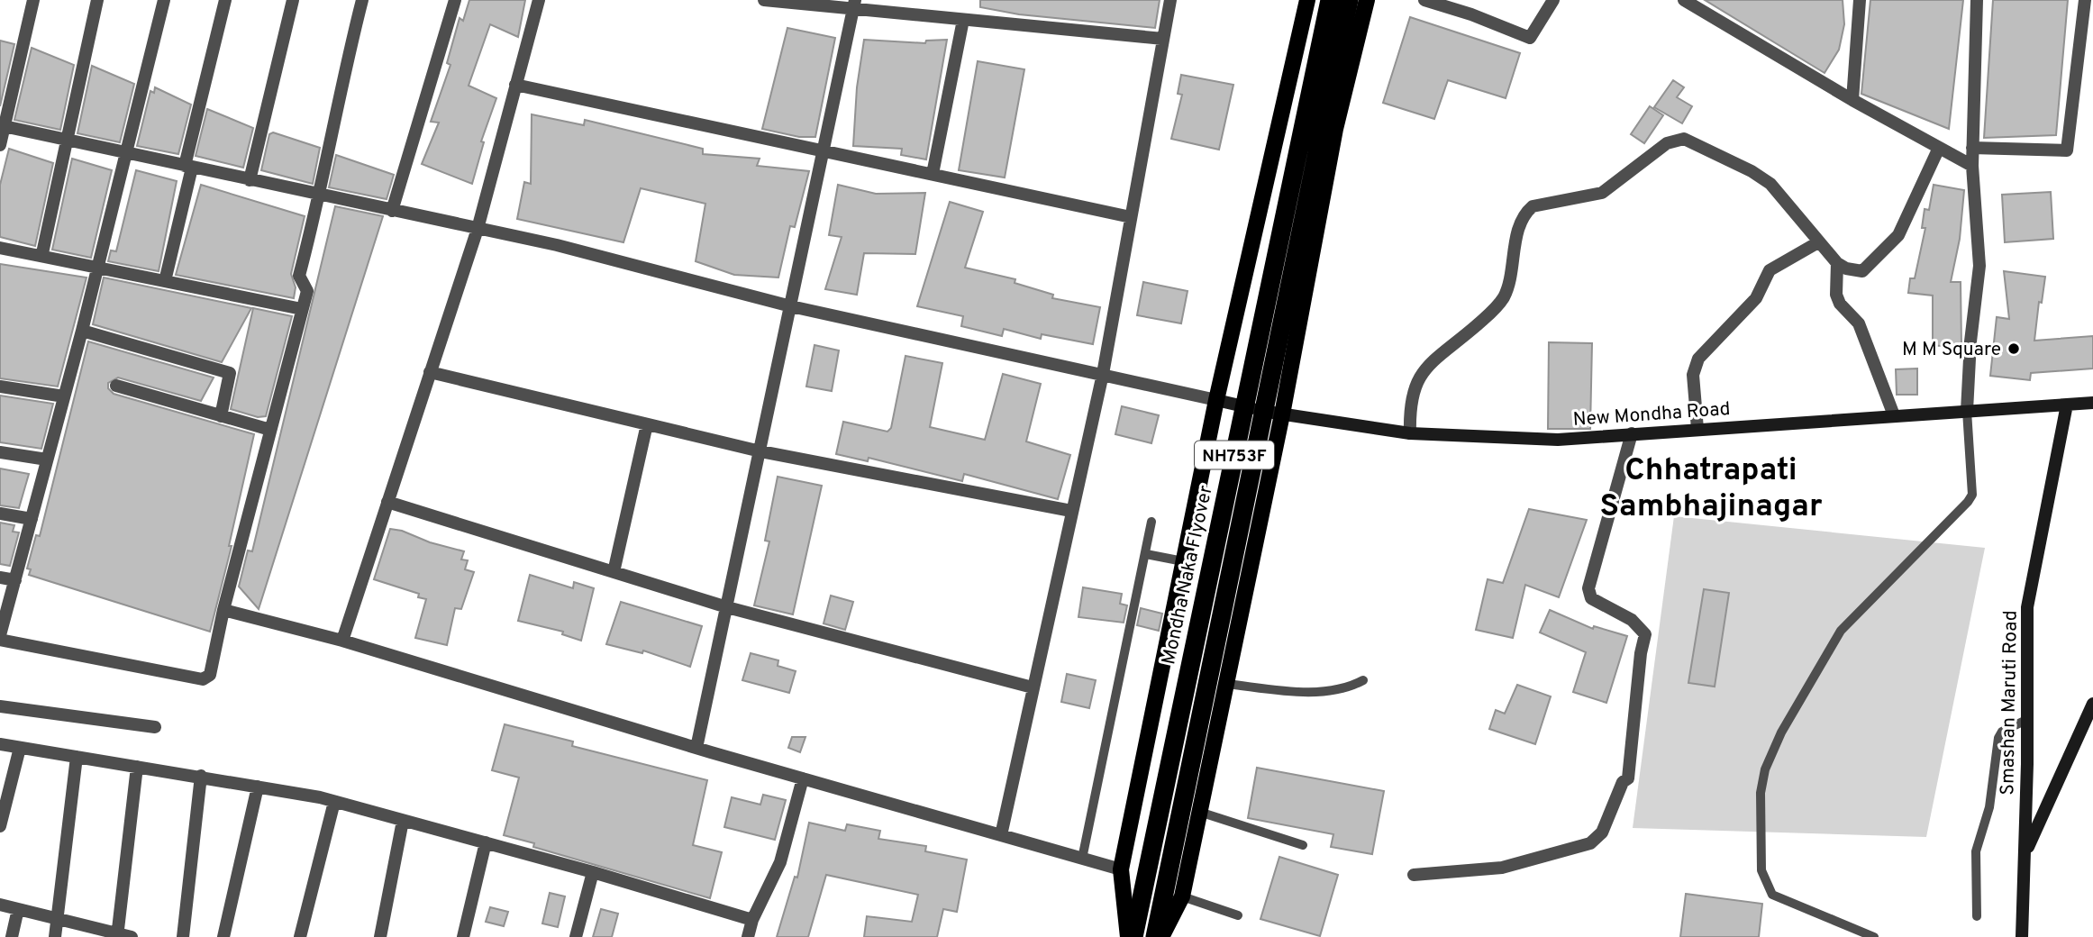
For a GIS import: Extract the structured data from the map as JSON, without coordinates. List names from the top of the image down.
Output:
{
  "streets": {
    "highway": ["NH753F", "Mondha Naka Flyover"],
    "street": ["New Mondha Road", "Smashan Maruti Road"]
  },
  "crossings": [
    ["New Mondha Road", "Smashan Maruti Road"]
  ],
  "districts": ["Chhatrapati Sambhajinagar"],
  "places": ["M M Square"]
}
